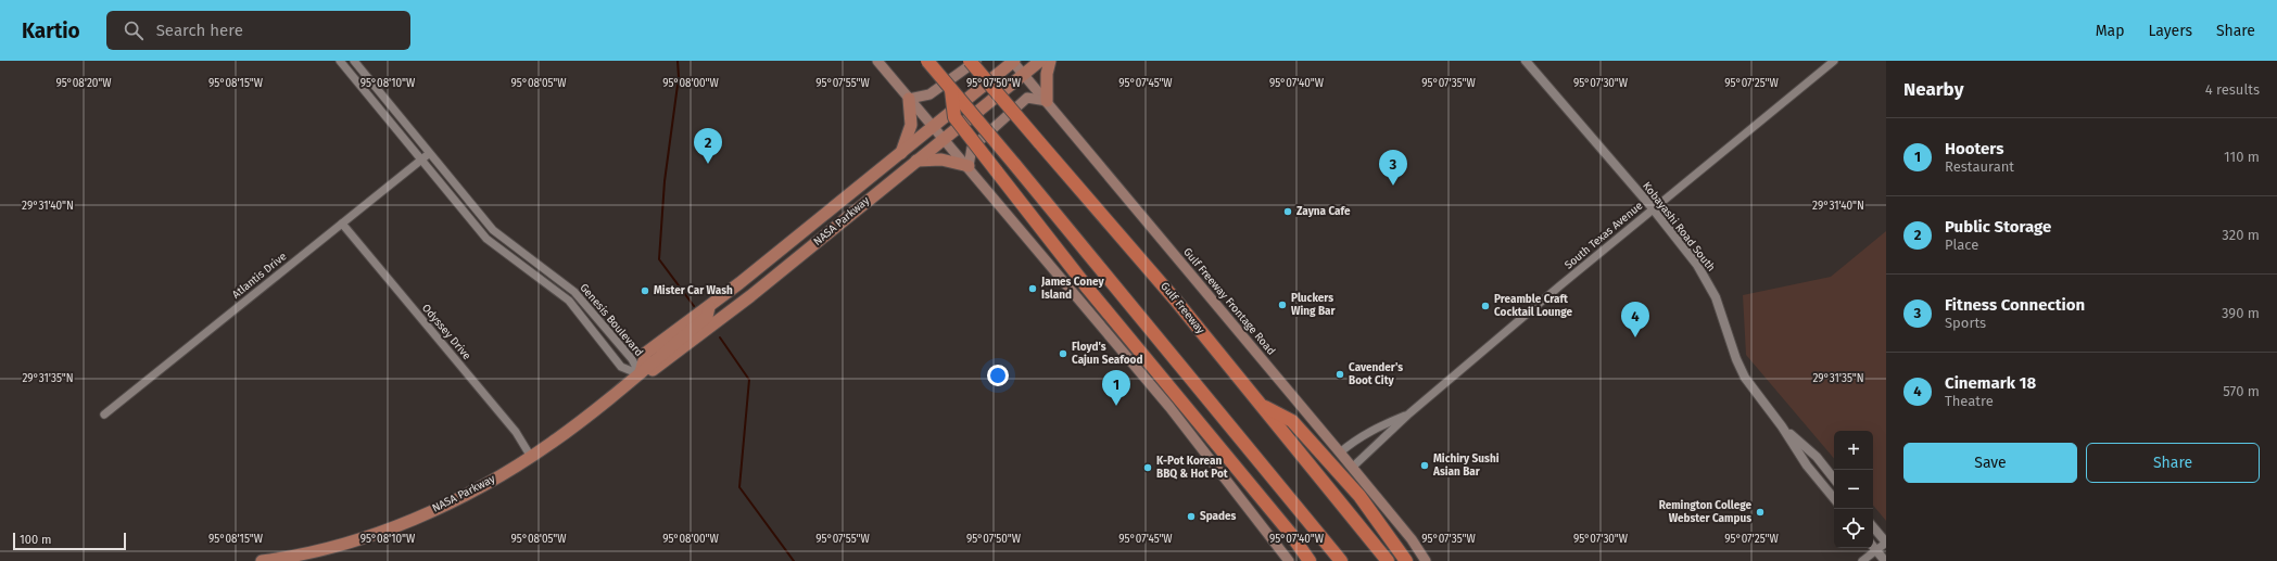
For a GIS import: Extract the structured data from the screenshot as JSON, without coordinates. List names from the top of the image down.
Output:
{
  "streets": {
    "highway": ["Gulf Freeway"],
    "main road": ["NASA Parkway", "Gulf Freeway Frontage Road"],
    "street": [
      "Kobayashi Road South",
      "South Texas Avenue",
      "Atlantis Drive",
      "Genesis Boulevard",
      "Odyssey Drive"
    ]
  },
  "crossings": [
    ["NASA Parkway", "Gulf Freeway Frontage Road"],
    ["NASA Parkway", "Genesis Boulevard"],
    ["NASA Parkway", "Odyssey Drive"],
    ["Kobayashi Road South", "South Texas Avenue"],
    ["South Texas Avenue", "Gulf Freeway Frontage Road"],
    ["Atlantis Drive", "Genesis Boulevard"],
    ["Atlantis Drive", "Odyssey Drive"]
  ],
  "places": [
    "Zayna Cafe",
    "James Coney Island",
    "Mister Car Wash",
    "Pluckers Wing Bar",
    "Preamble Craft Cocktail Lounge",
    "Floyd's Cajun Seafood",
    "Cavender's Boot City",
    "Michiry Sushi Asian Bar",
    "K-Pot Korean BBQ & Hot Pot",
    "Remington College Webster Campus",
    "Spades"
  ],
  "scale_bar": "100 m",
  "page": {
    "header": "Kartio",
    "search": "Search here",
    "nav": ["Map", "Layers", "Share"],
    "heading": ["Nearby", "4 results"],
    "list": [
      {
        "mark": "1",
        "name": "Hooters",
        "note": "Restaurant",
        "value": "110 m"
      },
      {
        "mark": "2",
        "name": "Public Storage",
        "note": "Place",
        "value": "320 m"
      },
      {
        "mark": "3",
        "name": "Fitness Connection",
        "note": "Sports",
        "value": "390 m"
      },
      {
        "mark": "4",
        "name": "Cinemark 18",
        "note": "Theatre",
        "value": "570 m"
      }
    ],
    "pins": [
      "2",
      "3",
      "4",
      "1"
    ],
    "buttons": ["Save", "Share"],
    "map_buttons": ["+", "−"],
    "scale": "100 m"
  },
  "coordinates": [
    "95°08'20\"W",
    "95°08'15\"W",
    "95°08'10\"W",
    "95°08'05\"W",
    "95°08'00\"W",
    "95°07'55\"W",
    "95°07'50\"W",
    "95°07'45\"W",
    "95°07'40\"W",
    "95°07'35\"W",
    "95°07'30\"W",
    "95°07'25\"W",
    "29°31'40\"N",
    "29°31'35\"N"
  ]
}
